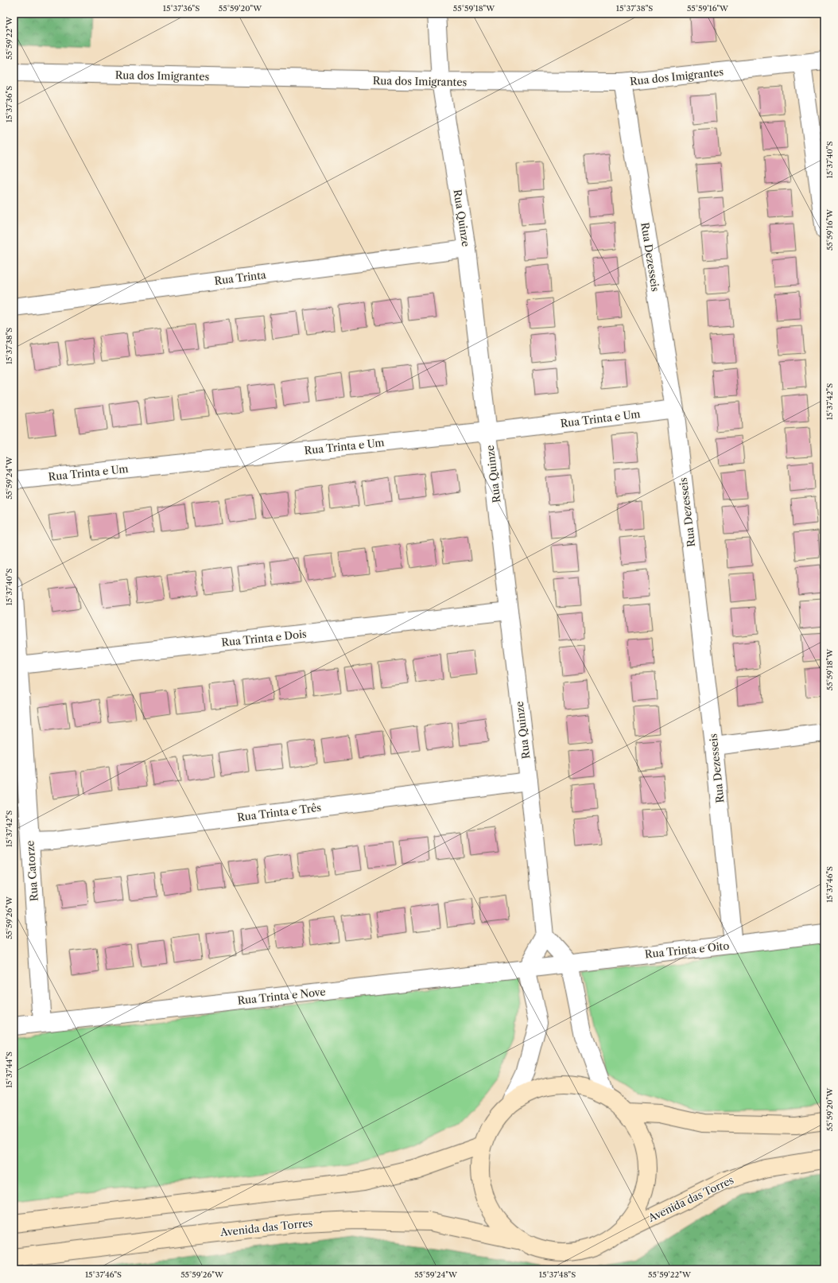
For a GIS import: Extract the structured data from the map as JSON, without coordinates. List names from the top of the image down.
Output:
{
  "streets": {
    "main road": ["Avenida das Torres"],
    "street": [
      "Rua dos Imigrantes",
      "Rua Quinze",
      "Rua Dezesseis",
      "Rua Trinta",
      "Rua Trinta e Um",
      "Rua Trinta e Dois",
      "Rua Trinta e Três",
      "Rua Catorze",
      "Rua Trinta e Oito",
      "Rua Trinta e Nove"
    ]
  },
  "crossings": [
    ["Rua dos Imigrantes", "Rua Quinze"],
    ["Rua dos Imigrantes", "Rua Dezesseis"],
    ["Rua Quinze", "Rua Trinta"],
    ["Rua Quinze", "Rua Trinta e Um"],
    ["Rua Quinze", "Rua Trinta e Dois"],
    ["Rua Quinze", "Rua Trinta e Três"],
    ["Rua Dezesseis", "Rua Trinta e Um"],
    ["Rua Dezesseis", "Rua Trinta e Oito"],
    ["Rua Trinta e Dois", "Rua Catorze"],
    ["Rua Trinta e Três", "Rua Catorze"],
    ["Rua Catorze", "Rua Trinta e Nove"],
    ["Rua Trinta e Oito", "Rua Trinta e Nove"]
  ],
  "coordinates": [
    "15°37'36\"S",
    "55°59'20\"W",
    "55°59'18\"W",
    "15°37'38\"S",
    "55°59'16\"W",
    "55°59'22\"W",
    "15°37'40\"S",
    "15°37'42\"S",
    "55°59'24\"W",
    "15°37'46\"S",
    "55°59'26\"W",
    "15°37'44\"S",
    "15°37'48\"S"
  ]
}
